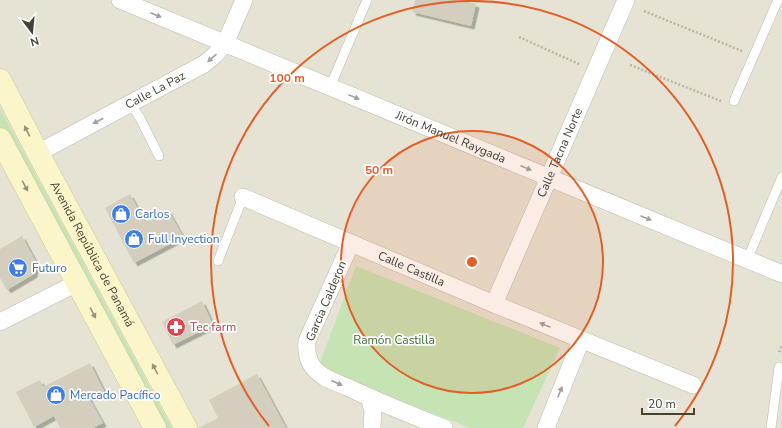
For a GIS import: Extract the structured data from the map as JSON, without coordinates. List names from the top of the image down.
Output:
{
  "streets": {
    "main road": ["Avenida República de Panamá"],
    "street": [
      "Calle La Paz",
      "Jirón Manuel Raygada",
      "Calle Tacna Norte",
      "Calle Castilla",
      "Garcia Calderon"
    ]
  },
  "crossings": [
    ["Calle La Paz", "Jirón Manuel Raygada"],
    ["Calle La Paz", "Avenida República de Panamá"],
    ["Jirón Manuel Raygada", "Calle Tacna Norte"],
    ["Calle Tacna Norte", "Calle Castilla"],
    ["Calle Castilla", "Garcia Calderon"]
  ],
  "one_way": ["Calle La Paz", "Jirón Manuel Raygada"],
  "parks": ["Ramón Castilla"],
  "places": {
    "shop": ["Carlos", "Full Inyection", "Mercado Pacífico"],
    "supermarket": ["Futuro"],
    "pharmacy": ["Tec farm"]
  },
  "scale_bar": "20 m",
  "north": "bottom",
  "rings": ["100 m", "50 m"]
}
